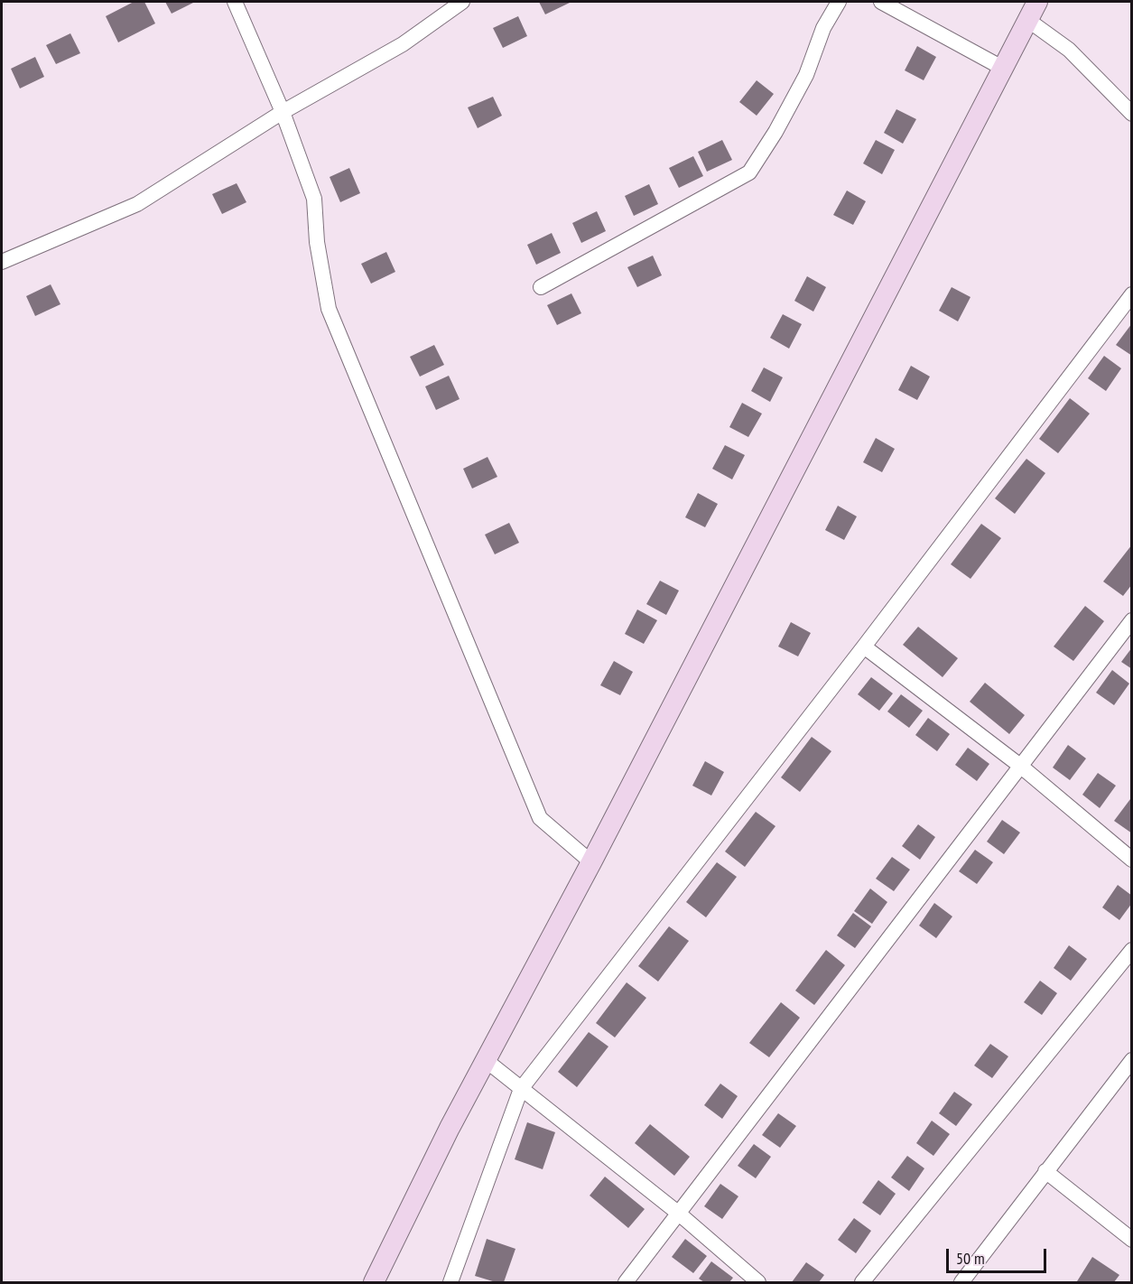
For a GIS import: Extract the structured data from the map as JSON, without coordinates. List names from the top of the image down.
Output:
{
  "scale_bar": "50 m"
}
